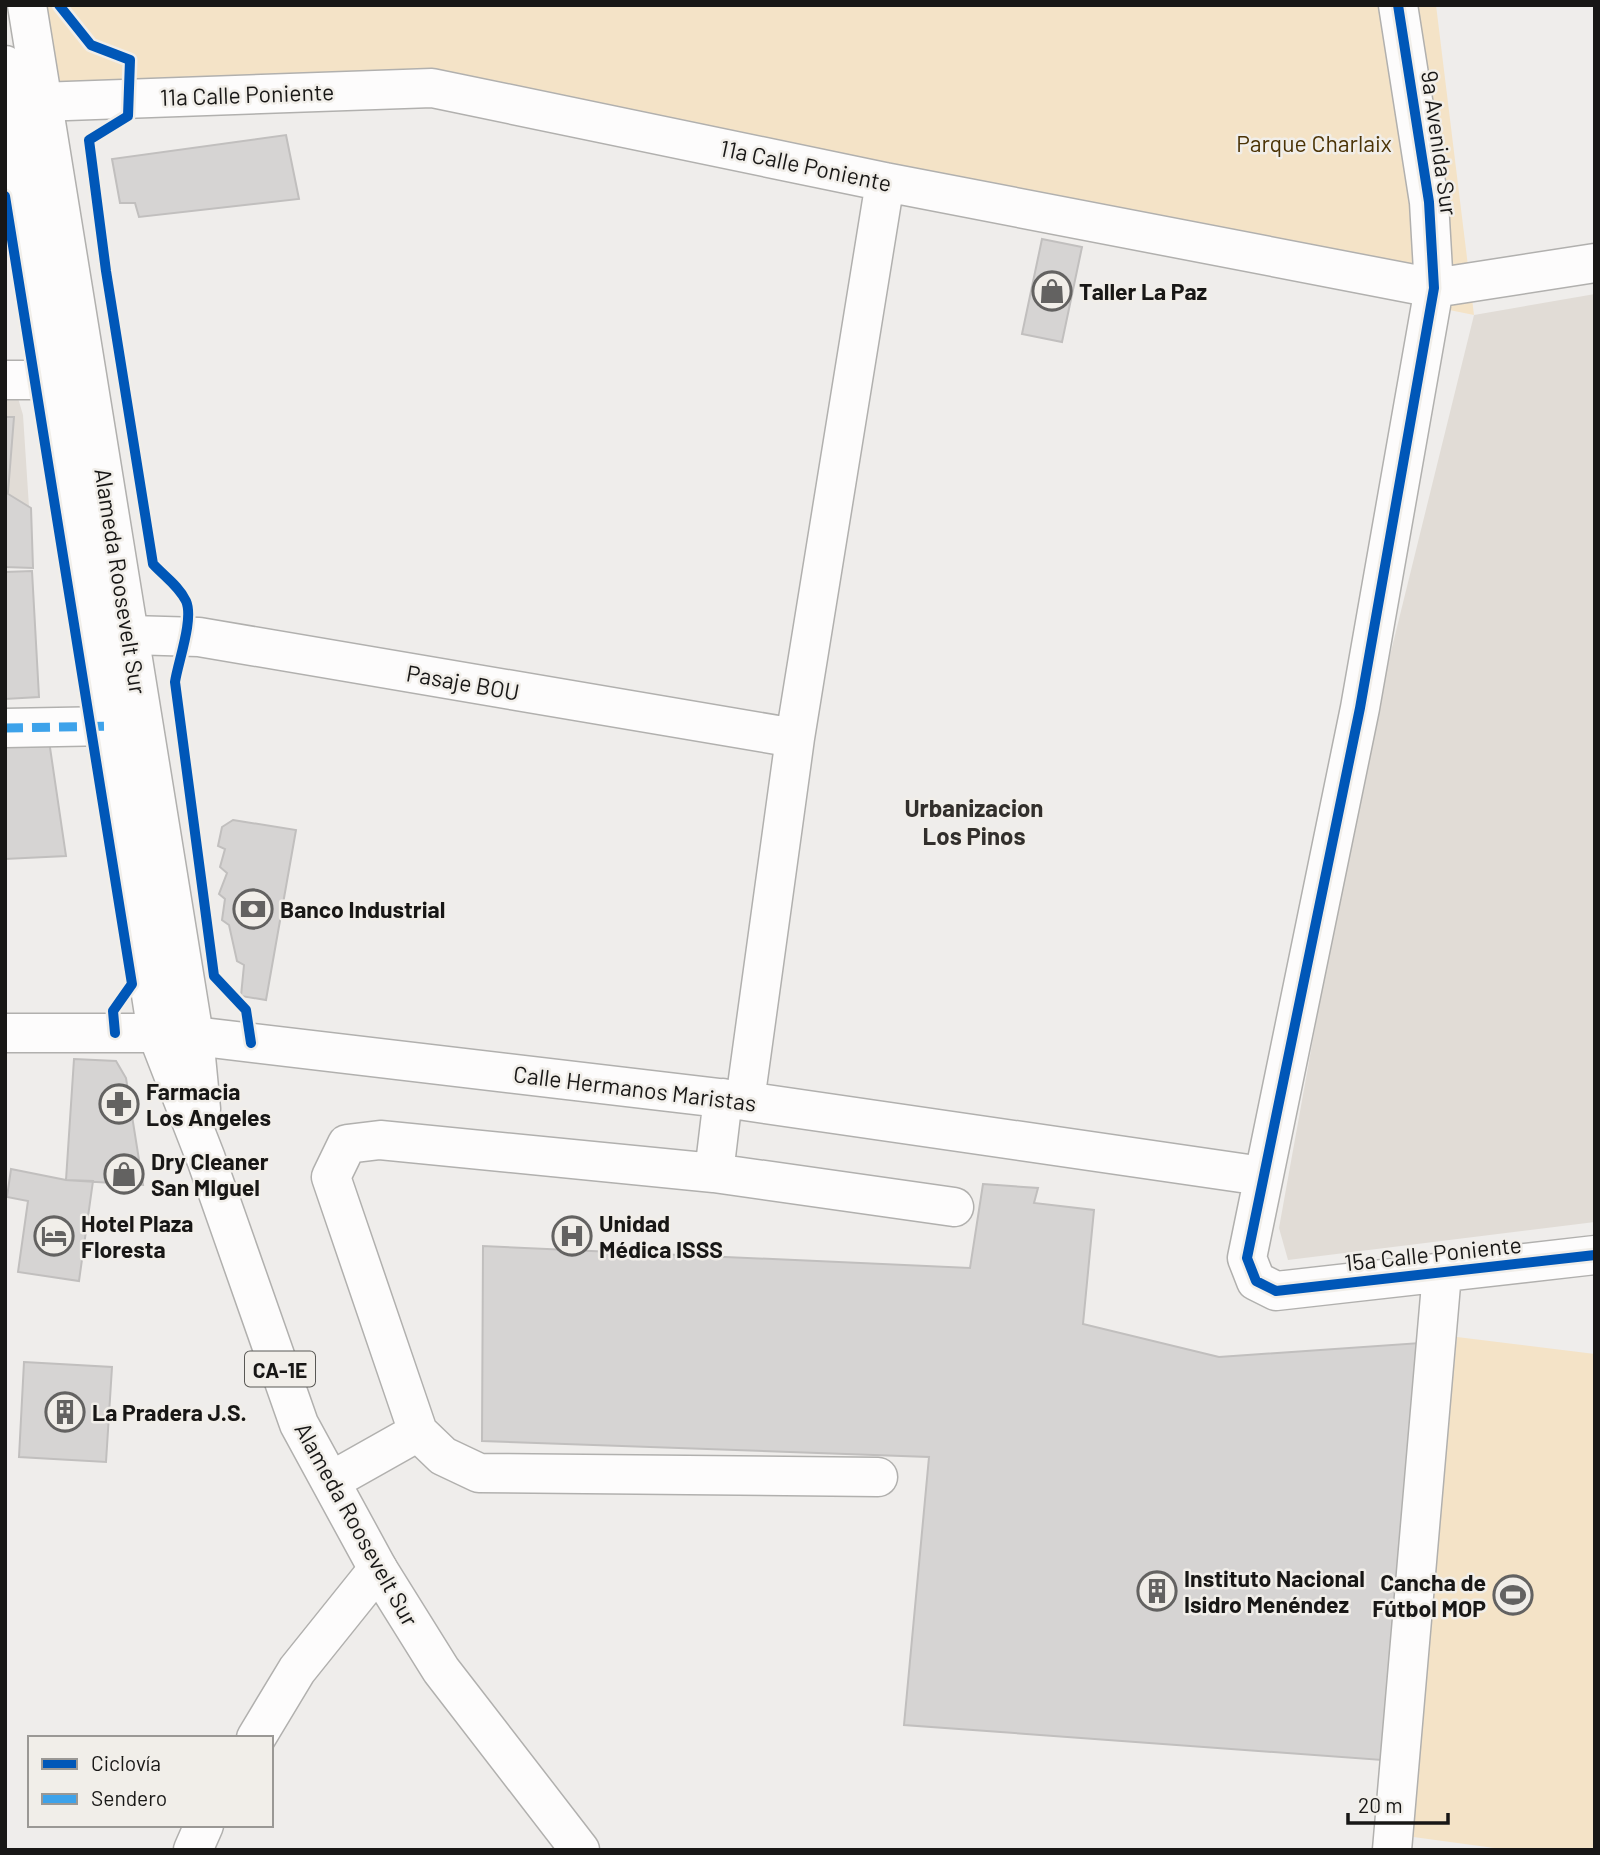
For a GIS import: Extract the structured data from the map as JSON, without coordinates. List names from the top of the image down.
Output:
{
  "streets": {
    "main road": [
      "11a Calle Poniente",
      "9a Avenida Sur",
      "Alameda Roosevelt Sur",
      "Pasaje BOU",
      "Calle Hermanos Maristas",
      "15a Calle Poniente",
      "CA-1E"
    ]
  },
  "crossings": [
    ["11a Calle Poniente", "9a Avenida Sur"],
    ["11a Calle Poniente", "Alameda Roosevelt Sur"],
    ["9a Avenida Sur", "Calle Hermanos Maristas"],
    ["9a Avenida Sur", "15a Calle Poniente"],
    ["Alameda Roosevelt Sur", "Pasaje BOU"],
    ["Alameda Roosevelt Sur", "Calle Hermanos Maristas"]
  ],
  "districts": ["Urbanizacion Los Pinos"],
  "parks": ["Parque Charlaix"],
  "places": {
    "shop": ["Taller La Paz", "Dry Cleaner San MIguel"],
    "bank": ["Banco Industrial"],
    "pharmacy": ["Farmacia Los Angeles"],
    "hotel": ["Hotel Plaza Floresta"],
    "hospital": ["Unidad Médica ISSS"],
    "building": ["La Pradera J.S.", "Instituto Nacional Isidro Menéndez"],
    "sports": ["Cancha de Fútbol MOP"]
  },
  "legend": ["Ciclovía", "Sendero"],
  "scale_bar": "20 m"
}
